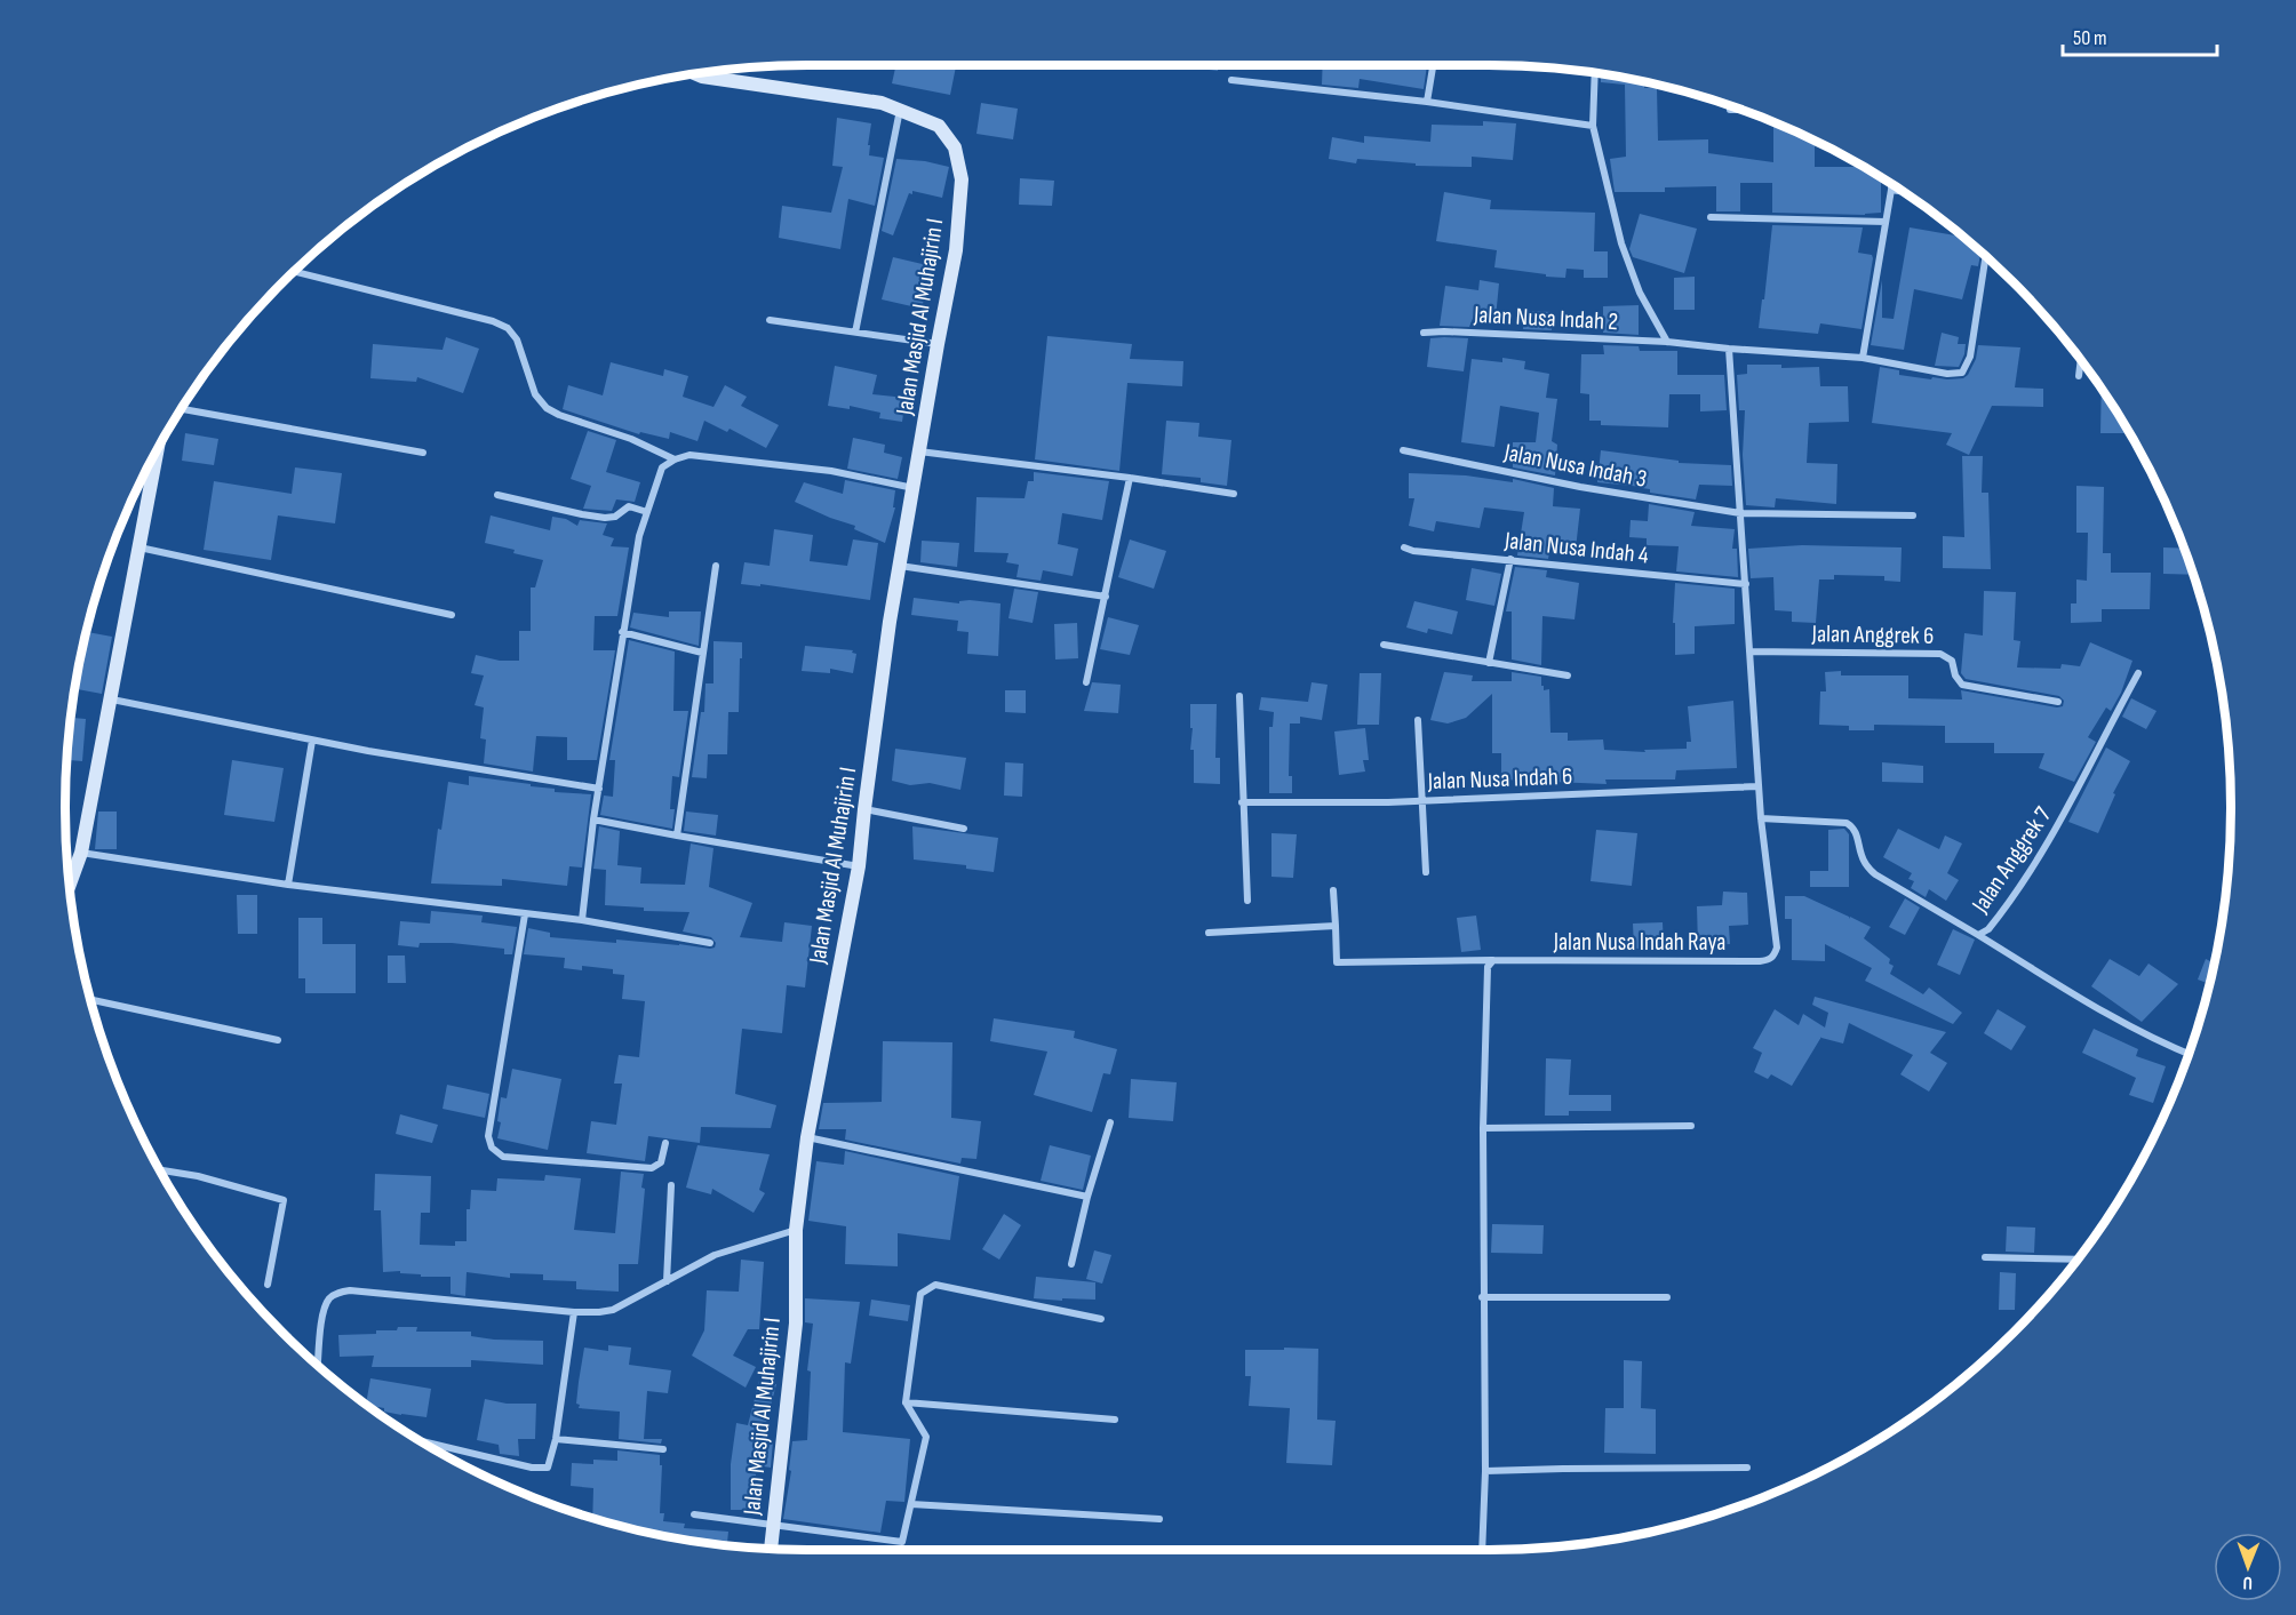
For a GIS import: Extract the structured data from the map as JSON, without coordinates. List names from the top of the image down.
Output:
{
  "streets": {
    "street": [
      "Jalan Masjid Al Muhajirin I",
      "Jalan Nusa Indah 2",
      "Jalan Nusa Indah 3",
      "Jalan Nusa Indah 4",
      "Jalan Anggrek 6",
      "Jalan Nusa Indah 6",
      "Jalan Anggrek 7",
      "Jalan Nusa Indah Raya"
    ]
  },
  "crossings": [
    ["Jalan Nusa Indah 2", "Jalan Nusa Indah Raya"],
    ["Jalan Nusa Indah 3", "Jalan Nusa Indah Raya"],
    ["Jalan Nusa Indah 4", "Jalan Nusa Indah Raya"],
    ["Jalan Anggrek 6", "Jalan Nusa Indah Raya"],
    ["Jalan Nusa Indah 6", "Jalan Nusa Indah Raya"],
    ["Jalan Anggrek 7", "Jalan Nusa Indah Raya"]
  ],
  "scale_bar": "50 m",
  "north": "bottom"
}
